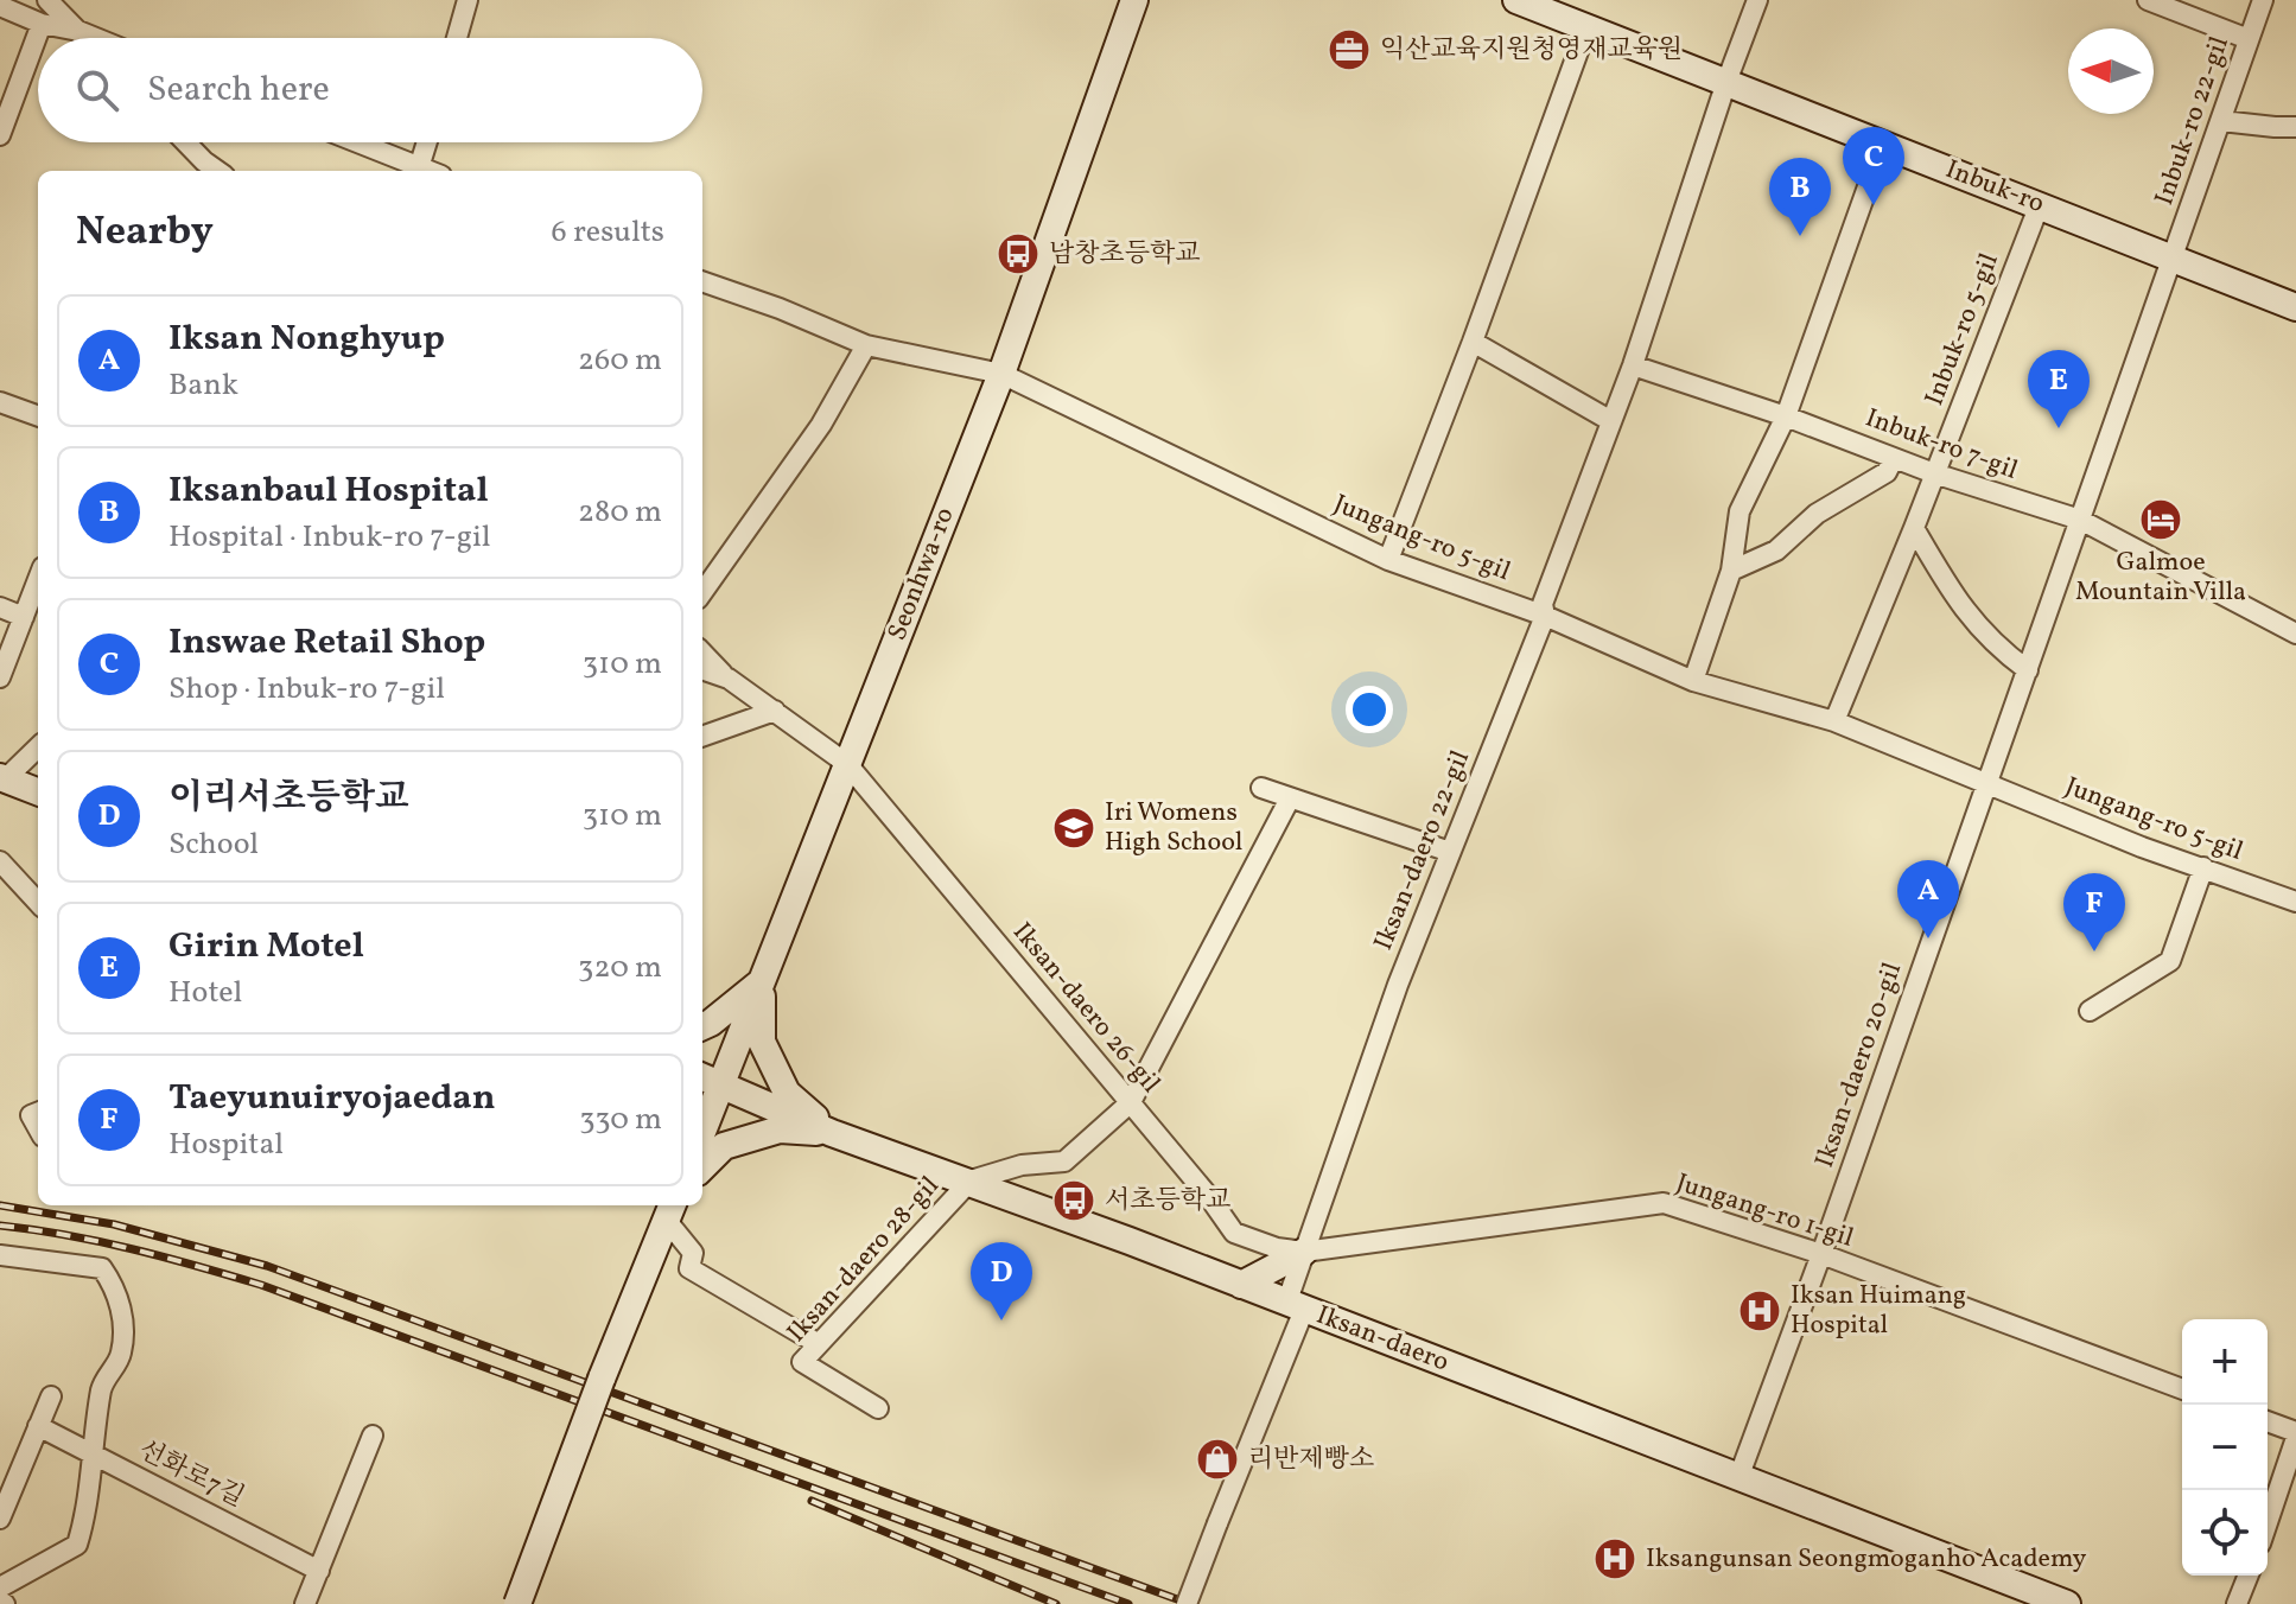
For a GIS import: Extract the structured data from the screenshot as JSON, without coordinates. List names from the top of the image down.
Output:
{
  "streets": {
    "street": [
      "Inbuk-ro 22-gil",
      "Inbuk-ro",
      "Inbuk-ro 5-gil",
      "Inbuk-ro 7-gil",
      "Jungang-ro 5-gil",
      "Seonhwa-ro",
      "Iksan-daero 22-gil",
      "Iksan-daero 26-gil",
      "Iksan-daero 20-gil",
      "Jungang-ro 1-gil",
      "Iksan-daero 28-gil",
      "Iksan-daero",
      "선화로7길"
    ]
  },
  "crossings": [
    ["Inbuk-ro 22-gil", "Inbuk-ro"],
    ["Inbuk-ro 22-gil", "Iksan-daero 20-gil"],
    ["Inbuk-ro", "Inbuk-ro 5-gil"],
    ["Inbuk-ro", "Iksan-daero 22-gil"],
    ["Inbuk-ro", "Iksan-daero 20-gil"],
    ["Inbuk-ro 5-gil", "Inbuk-ro 7-gil"],
    ["Inbuk-ro 7-gil", "Iksan-daero 22-gil"],
    ["Inbuk-ro 7-gil", "Iksan-daero 20-gil"],
    ["Jungang-ro 5-gil", "Seonhwa-ro"],
    ["Jungang-ro 5-gil", "Iksan-daero 22-gil"],
    ["Jungang-ro 5-gil", "Iksan-daero 20-gil"],
    ["Seonhwa-ro", "Iksan-daero 26-gil"],
    ["Seonhwa-ro", "Iksan-daero"],
    ["Iksan-daero 22-gil", "Iksan-daero 26-gil"],
    ["Iksan-daero 22-gil", "Jungang-ro 1-gil"],
    ["Iksan-daero 22-gil", "Iksan-daero"],
    ["Iksan-daero 26-gil", "Jungang-ro 1-gil"],
    ["Iksan-daero 26-gil", "Iksan-daero 28-gil"],
    ["Iksan-daero 20-gil", "Jungang-ro 1-gil"],
    ["Iksan-daero 20-gil", "Iksan-daero"],
    ["Iksan-daero 28-gil", "Iksan-daero"]
  ],
  "places": {
    "office": ["익산교육지원청영재교육원"],
    "bus stop": ["남창초등학교", "서초등학교"],
    "hotel": ["Galmoe Mountain Villa"],
    "school or university": ["Iri Womens High School"],
    "hospital": ["Iksan Huimang Hospital", "Iksangunsan Seongmoganho Academy"],
    "shop": ["리반제빵소"]
  },
  "north": "left",
  "page": {
    "search": "Search here",
    "pins": [
      "C",
      "B",
      "E",
      "A",
      "F",
      "D"
    ],
    "heading": ["Nearby", "6 results"],
    "list": [
      {
        "mark": "A",
        "name": "Iksan Nonghyup",
        "note": "Bank",
        "value": "260 m"
      },
      {
        "mark": "B",
        "name": "Iksanbaul Hospital",
        "note": "Hospital · Inbuk-ro 7-gil",
        "value": "280 m"
      },
      {
        "mark": "C",
        "name": "Inswae Retail Shop",
        "note": "Shop · Inbuk-ro 7-gil",
        "value": "310 m"
      },
      {
        "mark": "D",
        "name": "이리서초등학교",
        "note": "School",
        "value": "310 m"
      },
      {
        "mark": "E",
        "name": "Girin Motel",
        "note": "Hotel",
        "value": "320 m"
      },
      {
        "mark": "F",
        "name": "Taeyunuiryojaedan",
        "note": "Hospital",
        "value": "330 m"
      }
    ],
    "map_buttons": ["+", "−"]
  }
}
